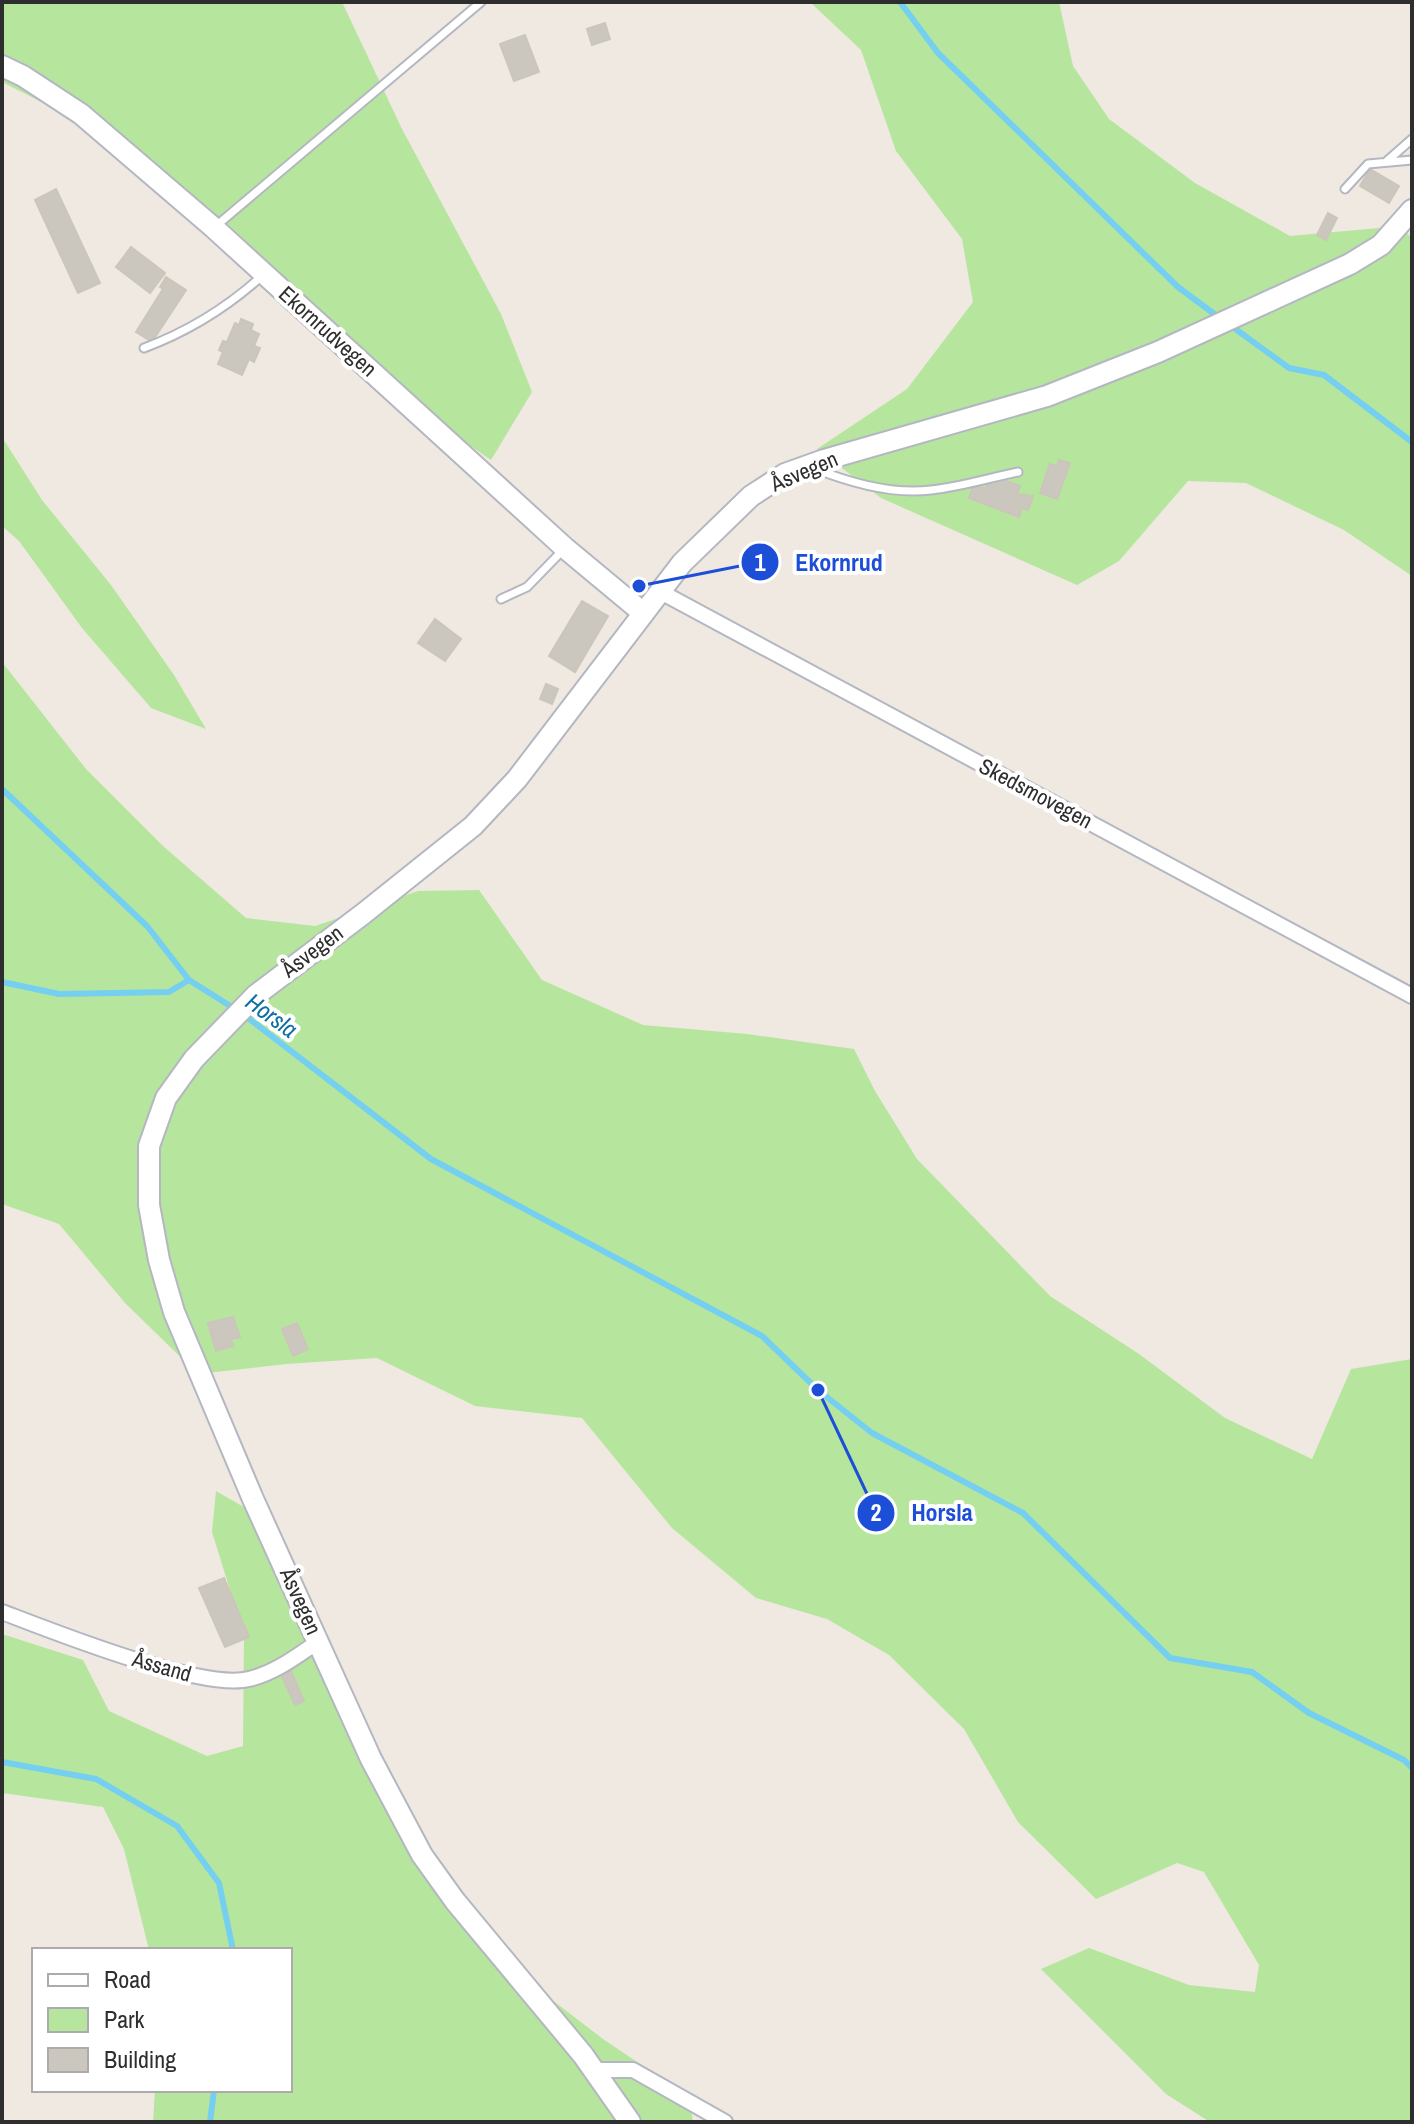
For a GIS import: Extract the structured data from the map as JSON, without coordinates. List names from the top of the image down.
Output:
{
  "streets": {
    "main road": ["Ekornrudvegen", "Åsvegen"],
    "street": ["Skedsmovegen", "Åssand"]
  },
  "crossings": [
    ["Ekornrudvegen", "Åsvegen"],
    ["Åsvegen", "Skedsmovegen"],
    ["Åsvegen", "Åssand"]
  ],
  "water": ["Horsla"],
  "places": ["Ekornrud", "Horsla"],
  "legend": ["Road", "Park", "Building"]
}
